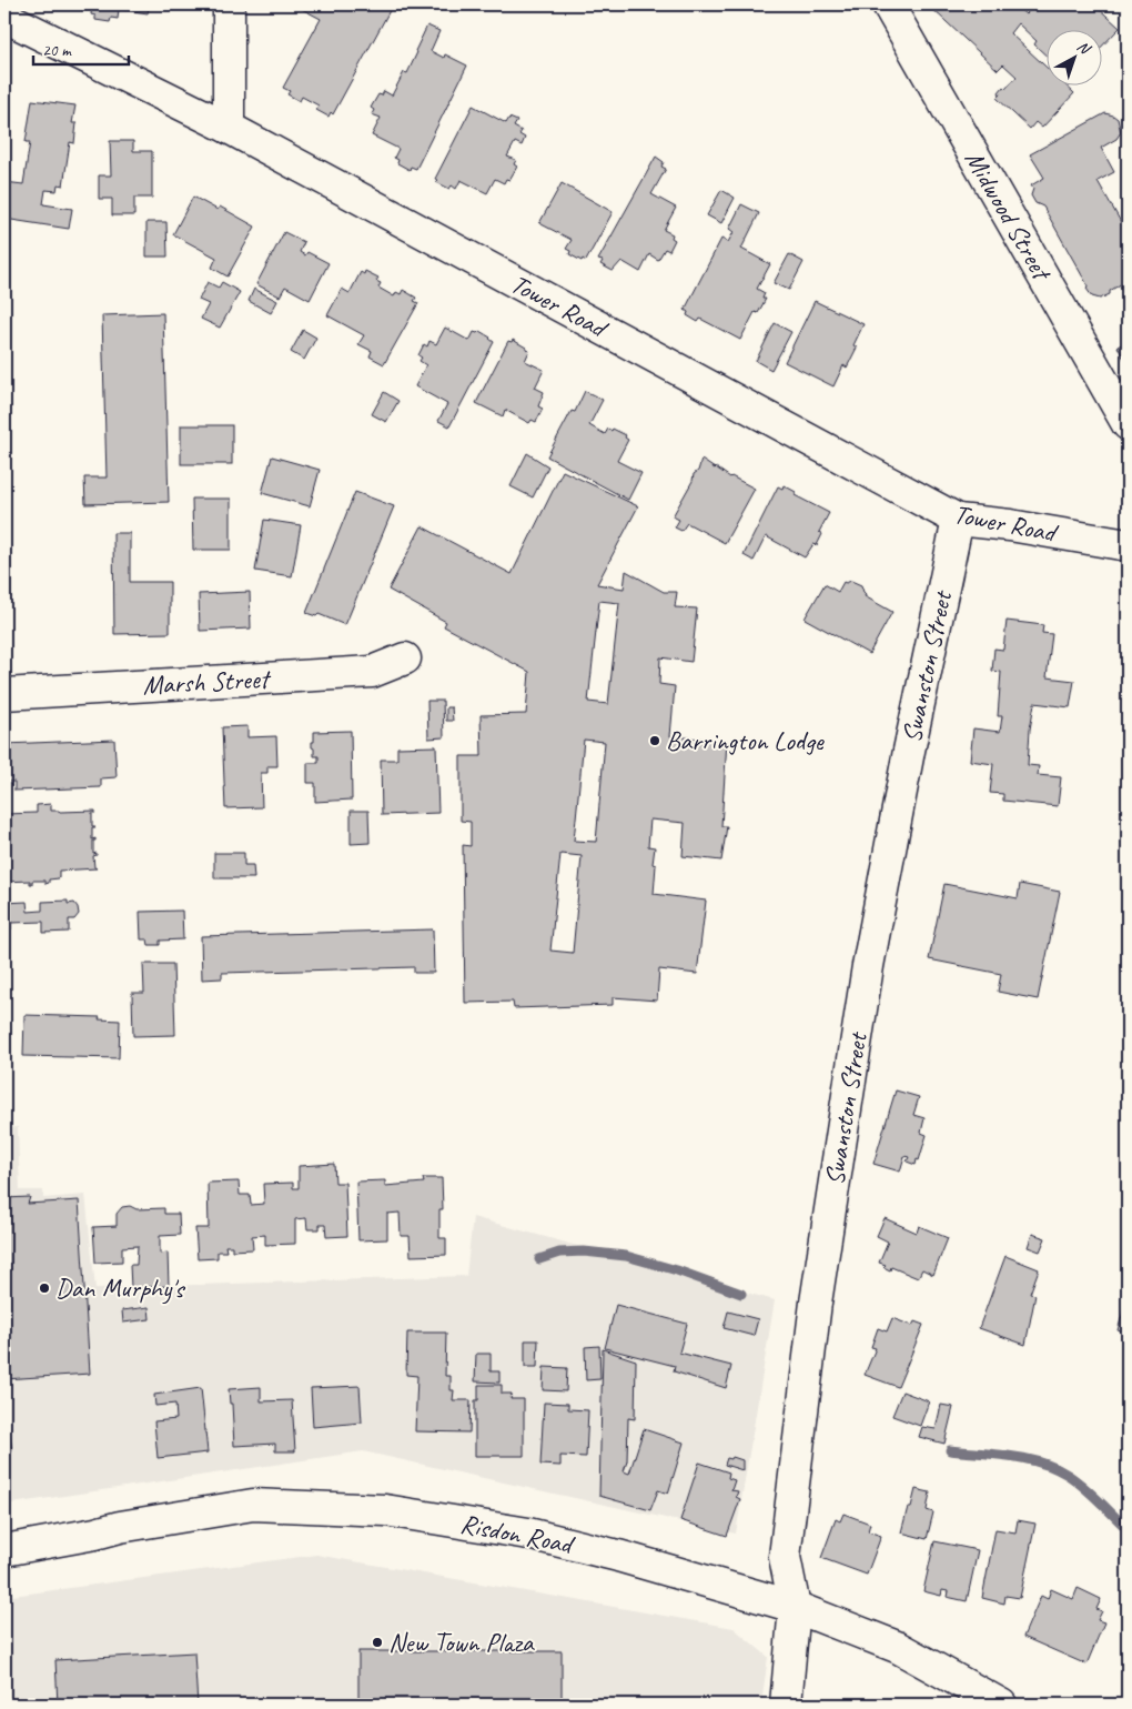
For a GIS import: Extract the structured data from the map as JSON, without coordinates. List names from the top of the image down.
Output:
{
  "streets": {
    "street": [
      "Midwood Street",
      "Tower Road",
      "Swanston Street",
      "Marsh Street",
      "Risdon Road"
    ]
  },
  "crossings": [
    ["Tower Road", "Swanston Street"],
    ["Swanston Street", "Risdon Road"]
  ],
  "places": ["Barrington Lodge", "Dan Murphy's", "New Town Plaza"],
  "scale_bar": "20 m",
  "north": "top right"
}
